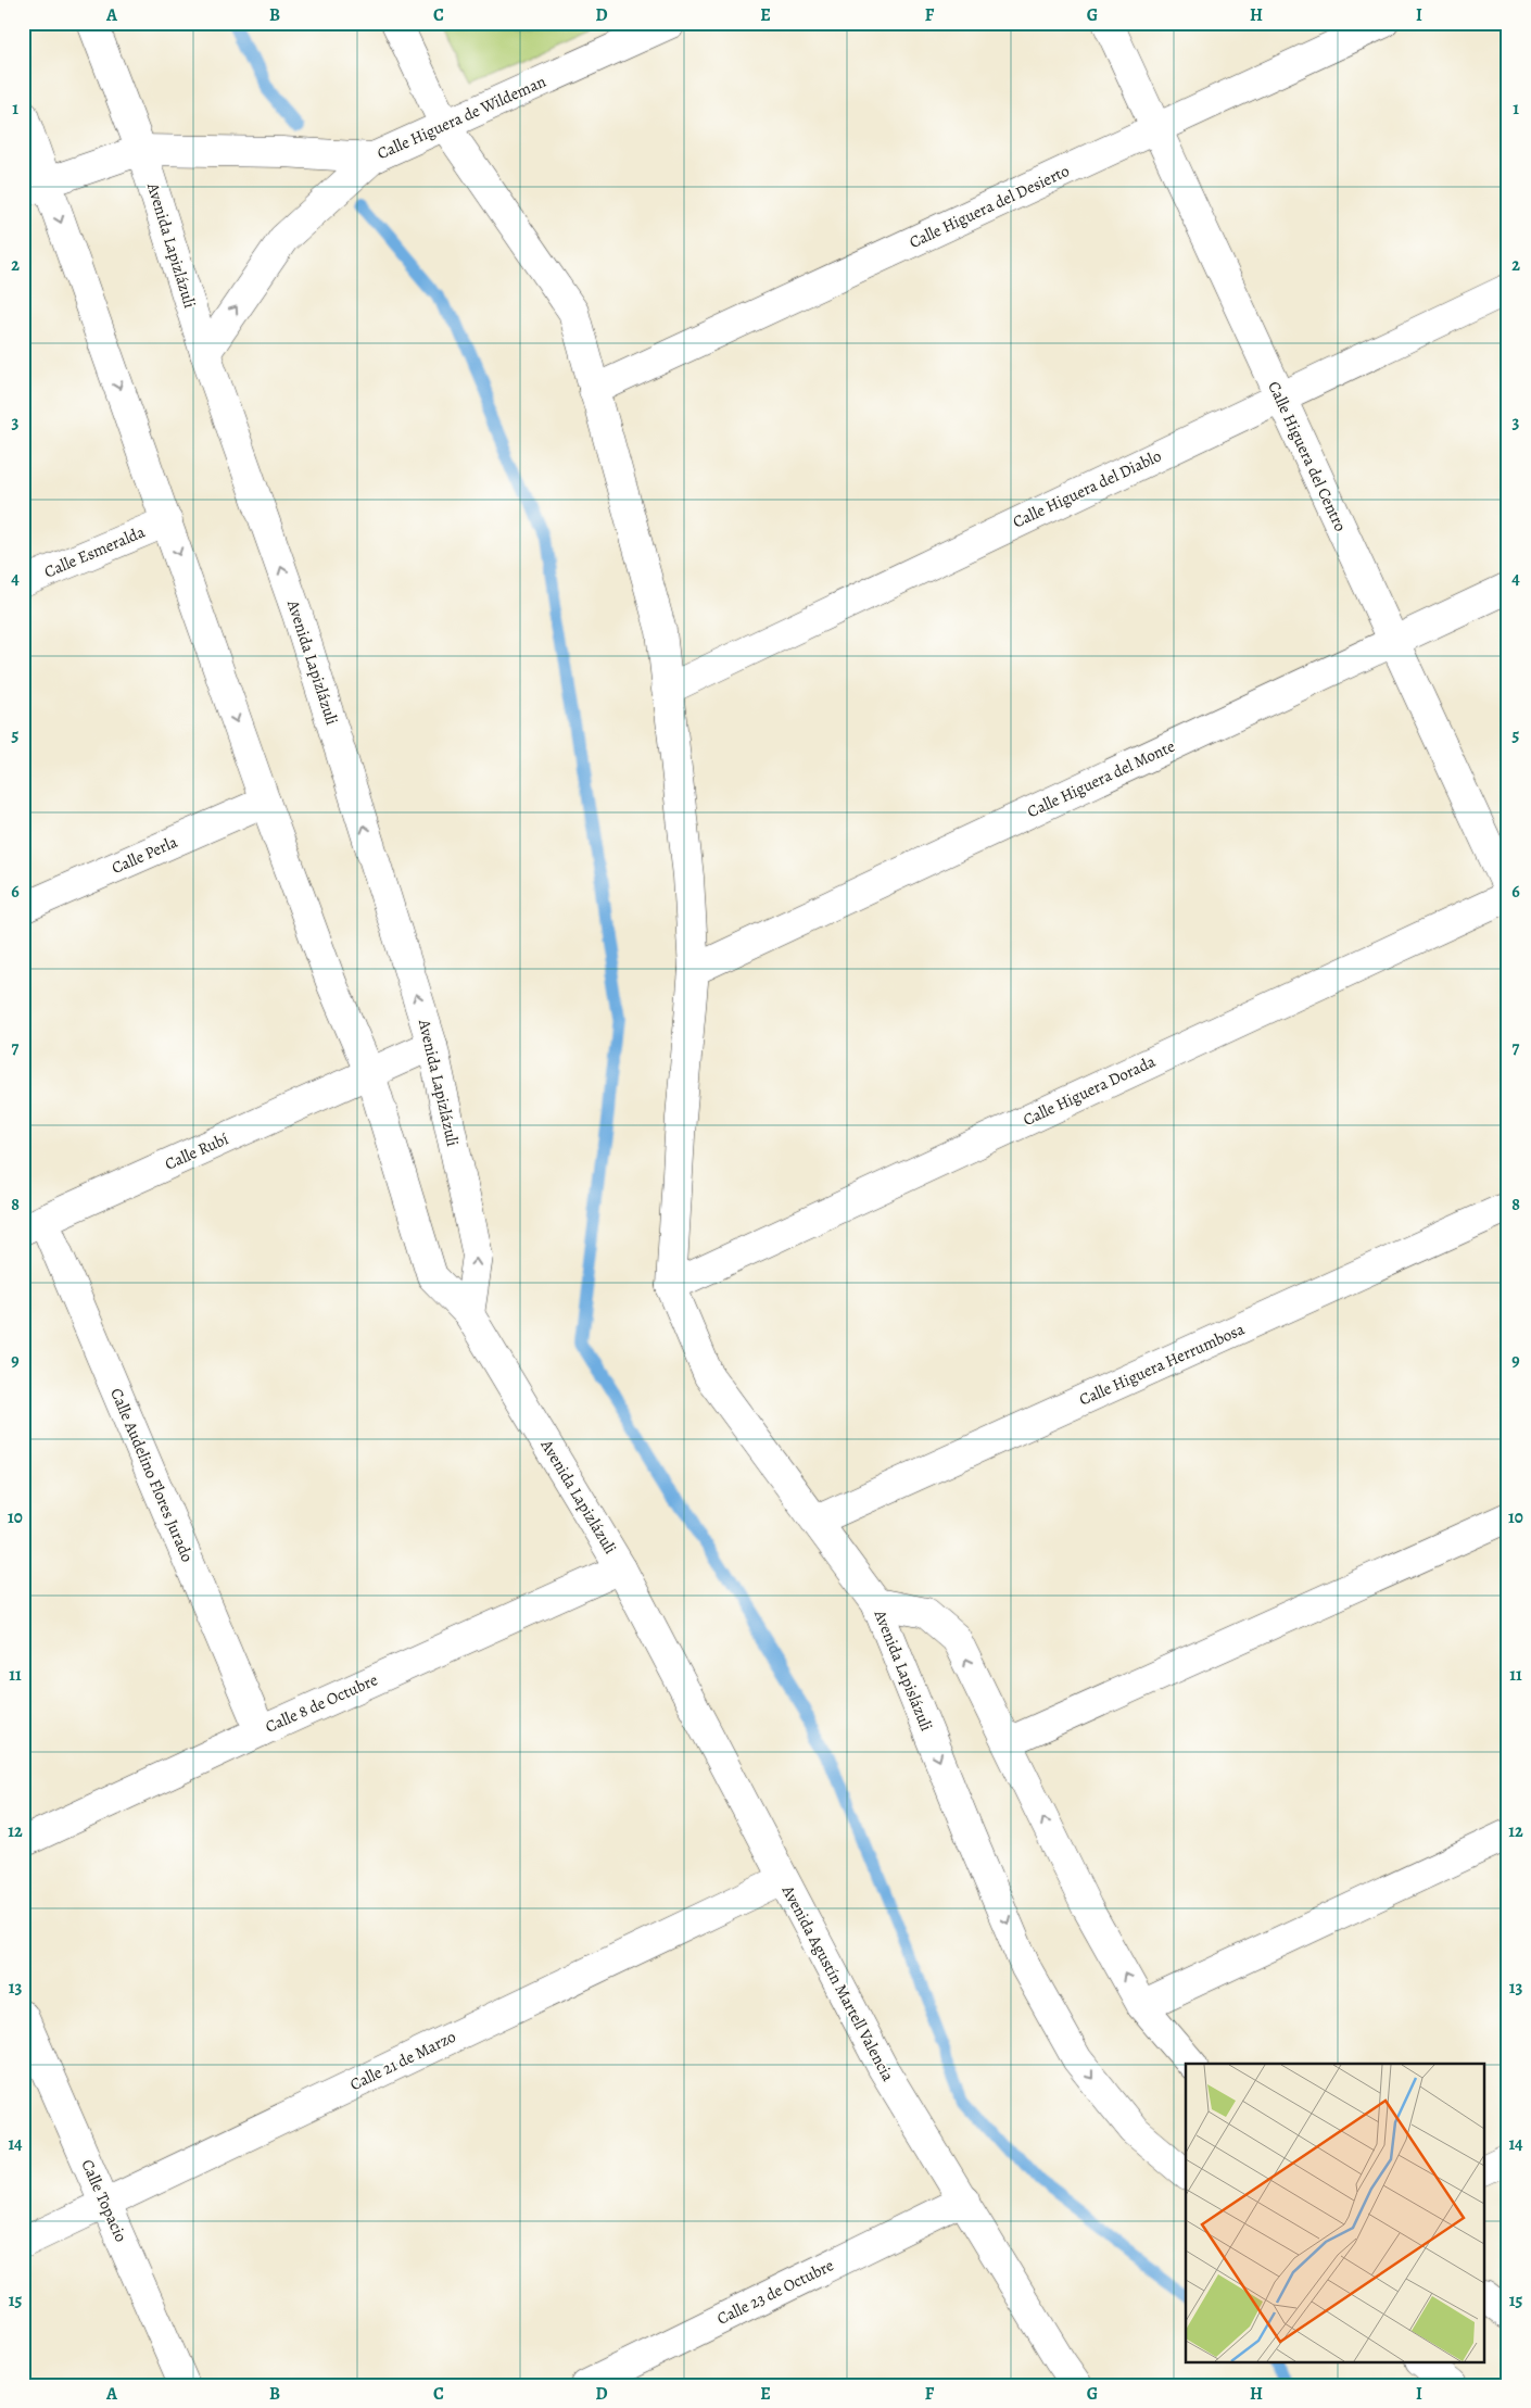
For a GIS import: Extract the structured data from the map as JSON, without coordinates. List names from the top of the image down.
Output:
{
  "streets": {
    "street": [
      "Calle Higuera de Wildeman",
      "Calle Higuera del Desierto",
      "Avenida Lapizlázuli",
      "Calle Higuera del Centro",
      "Calle Higuera del Diablo",
      "Calle Esmeralda",
      "Calle Higuera del Monte",
      "Calle Perla",
      "Calle Higuera Dorada",
      "Calle Rubí",
      "Calle Higuera Herrumbosa",
      "Calle Audelino Flores Jurado",
      "Avenida Lapislázuli",
      "Calle 8 de Octubre",
      "Avenida Agustín Martell Valencia",
      "Calle 21 de Marzo",
      "Calle Topacio",
      "Calle 23 de Octubre"
    ]
  },
  "crossings": [
    ["Calle Higuera de Wildeman", "Avenida Lapizlázuli"],
    ["Calle Higuera del Desierto", "Calle Higuera del Centro"],
    ["Avenida Lapizlázuli", "Calle Esmeralda"],
    ["Avenida Lapizlázuli", "Calle Perla"],
    ["Avenida Lapizlázuli", "Calle Rubí"],
    ["Avenida Lapizlázuli", "Calle 8 de Octubre"],
    ["Avenida Lapizlázuli", "Avenida Agustín Martell Valencia"],
    ["Calle Higuera del Centro", "Calle Higuera del Diablo"],
    ["Calle Higuera del Centro", "Calle Higuera del Monte"],
    ["Calle Rubí", "Calle Audelino Flores Jurado"],
    ["Calle Audelino Flores Jurado", "Calle 8 de Octubre"],
    ["Calle 8 de Octubre", "Avenida Agustín Martell Valencia"],
    ["Avenida Agustín Martell Valencia", "Calle 21 de Marzo"],
    ["Avenida Agustín Martell Valencia", "Calle 23 de Octubre"],
    ["Calle 21 de Marzo", "Calle Topacio"]
  ],
  "grid": {
    "columns": [
      "A",
      "B",
      "C",
      "D",
      "E",
      "F",
      "G",
      "H",
      "I"
    ],
    "rows": [
      "1",
      "2",
      "3",
      "4",
      "5",
      "6",
      "7",
      "8",
      "9",
      "10",
      "11",
      "12",
      "13",
      "14",
      "15"
    ]
  }
}
